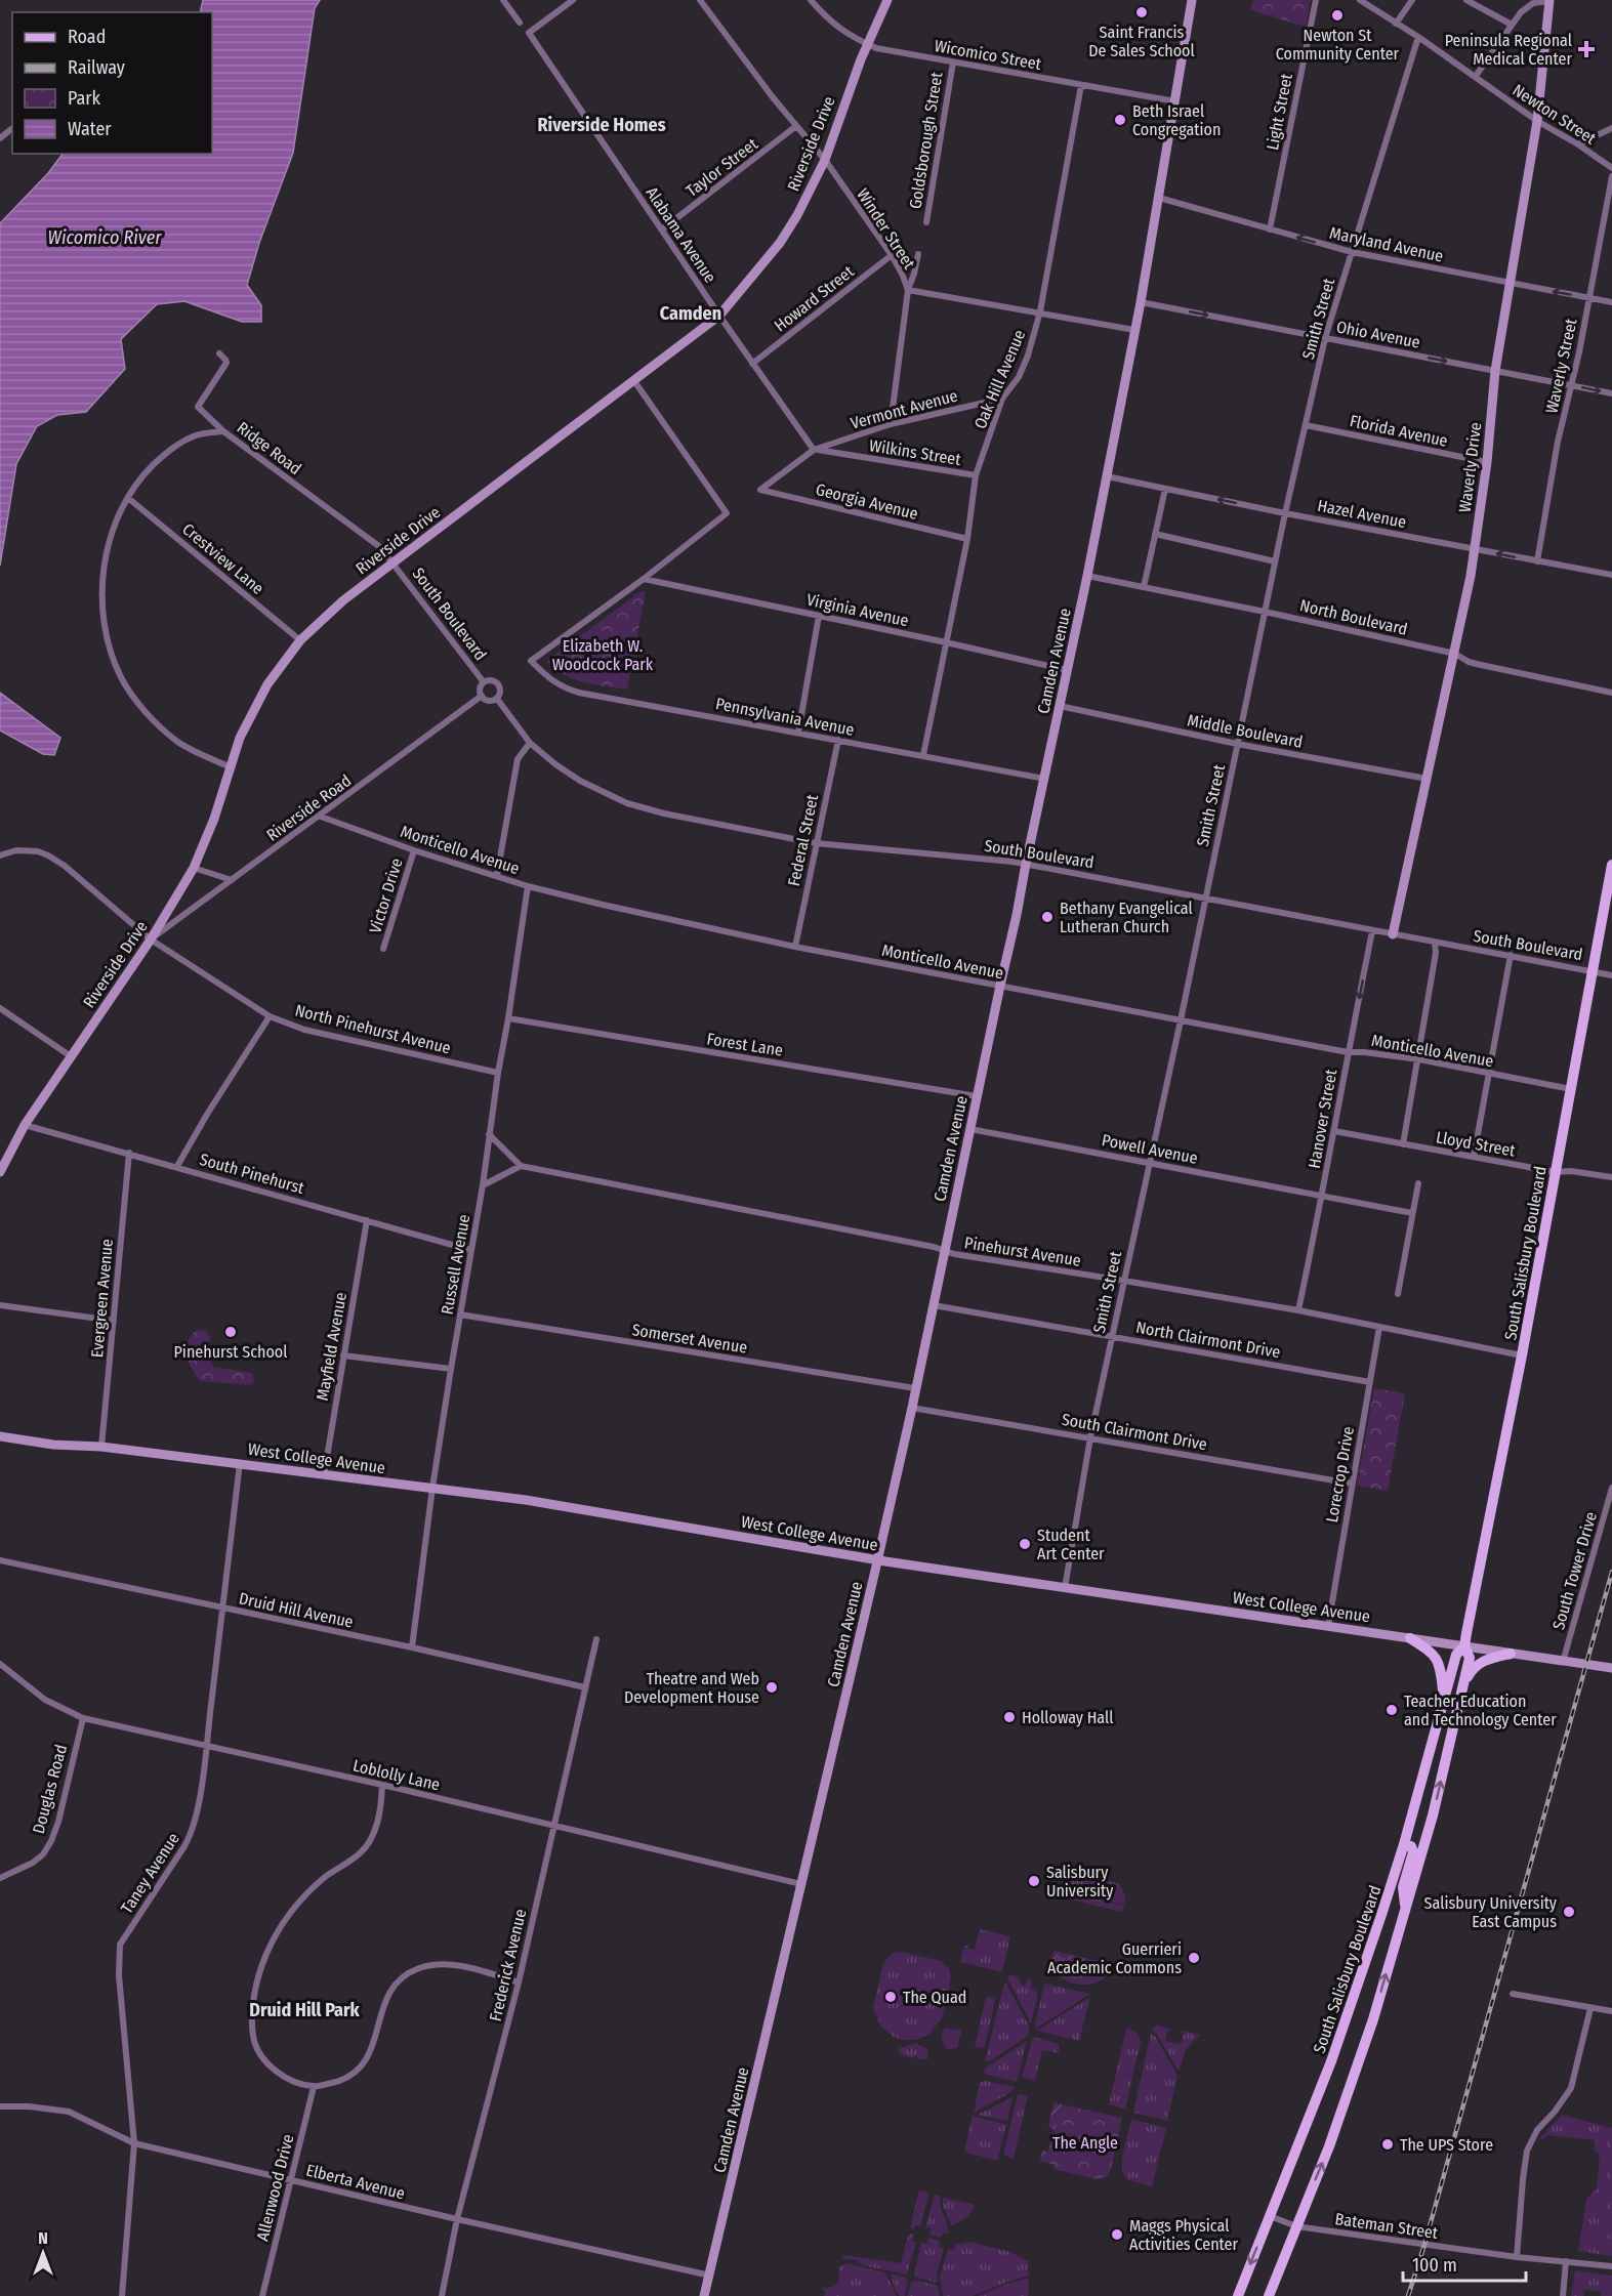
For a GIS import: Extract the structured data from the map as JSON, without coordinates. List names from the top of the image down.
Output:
{
  "streets": {
    "main road": ["South Salisbury Boulevard"],
    "street": [
      "Wicomico Street",
      "Light Street",
      "Newton Street",
      "Goldsborough Street",
      "Riverside Drive",
      "Taylor Street",
      "Winder Street",
      "Alabama Avenue",
      "Maryland Avenue",
      "Howard Street",
      "Smith Street",
      "Ohio Avenue",
      "Waverly Street",
      "Oak Hill Avenue",
      "Vermont Avenue",
      "Florida Avenue",
      "Ridge Road",
      "Wilkins Street",
      "Waverly Drive",
      "Georgia Avenue",
      "Hazel Avenue",
      "Crestview Lane",
      "Virginia Avenue",
      "South Boulevard",
      "North Boulevard",
      "Camden Avenue",
      "Pennsylvania Avenue",
      "Middle Boulevard",
      "Riverside Road",
      "Federal Street",
      "Monticello Avenue",
      "Victor Drive",
      "North Pinehurst Avenue",
      "Forest Lane",
      "Hanover Street",
      "Lloyd Street",
      "Powell Avenue",
      "South Pinehurst",
      "Pinehurst Avenue",
      "Russell Avenue",
      "Evergreen Avenue",
      "Somerset Avenue",
      "North Clairmont Drive",
      "Mayfield Avenue",
      "South Clairmont Drive",
      "West College Avenue",
      "Lorecrop Drive",
      "South Tower Drive",
      "Druid Hill Avenue",
      "Loblolly Lane",
      "Douglas Road",
      "Taney Avenue",
      "Frederick Avenue",
      "Elberta Avenue",
      "Allenwood Drive",
      "Bateman Street"
    ]
  },
  "crossings": [
    ["Wicomico Street", "Goldsborough Street"],
    ["Wicomico Street", "Riverside Drive"],
    ["Wicomico Street", "Oak Hill Avenue"],
    ["Wicomico Street", "Camden Avenue"],
    ["Light Street", "Maryland Avenue"],
    ["Newton Street", "Smith Street"],
    ["Newton Street", "Waverly Drive"],
    ["Riverside Drive", "Winder Street"],
    ["Riverside Drive", "Alabama Avenue"],
    ["Riverside Drive", "Ridge Road"],
    ["Riverside Drive", "Crestview Lane"],
    ["Riverside Drive", "South Boulevard"],
    ["Riverside Drive", "Riverside Road"],
    ["Riverside Drive", "North Pinehurst Avenue"],
    ["Riverside Drive", "South Pinehurst"],
    ["Taylor Street", "Winder Street"],
    ["Taylor Street", "Alabama Avenue"],
    ["Winder Street", "Howard Street"],
    ["Winder Street", "Oak Hill Avenue"],
    ["Winder Street", "Camden Avenue"],
    ["Alabama Avenue", "Howard Street"],
    ["Alabama Avenue", "Vermont Avenue"],
    ["Alabama Avenue", "Wilkins Street"],
    ["Alabama Avenue", "Georgia Avenue"],
    ["Maryland Avenue", "Smith Street"],
    ["Maryland Avenue", "Waverly Street"],
    ["Maryland Avenue", "Waverly Drive"],
    ["Maryland Avenue", "Camden Avenue"],
    ["Smith Street", "Ohio Avenue"],
    ["Smith Street", "Florida Avenue"],
    ["Smith Street", "Hazel Avenue"],
    ["Smith Street", "South Boulevard"],
    ["Smith Street", "North Boulevard"],
    ["Smith Street", "Middle Boulevard"],
    ["Smith Street", "Monticello Avenue"],
    ["Smith Street", "Powell Avenue"],
    ["Smith Street", "Pinehurst Avenue"],
    ["Smith Street", "North Clairmont Drive"],
    ["Smith Street", "South Clairmont Drive"],
    ["Smith Street", "West College Avenue"],
    ["Ohio Avenue", "Waverly Street"],
    ["Ohio Avenue", "Waverly Drive"],
    ["Ohio Avenue", "Camden Avenue"],
    ["Waverly Street", "Hazel Avenue"],
    ["Oak Hill Avenue", "Vermont Avenue"],
    ["Oak Hill Avenue", "Wilkins Street"],
    ["Oak Hill Avenue", "Georgia Avenue"],
    ["Oak Hill Avenue", "Virginia Avenue"],
    ["Oak Hill Avenue", "Pennsylvania Avenue"],
    ["Vermont Avenue", "Wilkins Street"],
    ["Vermont Avenue", "Georgia Avenue"],
    ["Florida Avenue", "Waverly Drive"],
    ["Ridge Road", "Crestview Lane"],
    ["Ridge Road", "South Boulevard"],
    ["Wilkins Street", "Georgia Avenue"],
    ["Waverly Drive", "Hazel Avenue"],
    ["Waverly Drive", "South Boulevard"],
    ["Waverly Drive", "North Boulevard"],
    ["Waverly Drive", "Middle Boulevard"],
    ["Hazel Avenue", "Camden Avenue"],
    ["Virginia Avenue", "Camden Avenue"],
    ["Virginia Avenue", "Pennsylvania Avenue"],
    ["South Boulevard", "Camden Avenue"],
    ["South Boulevard", "Riverside Road"],
    ["South Boulevard", "Federal Street"],
    ["South Boulevard", "Hanover Street"],
    ["South Boulevard", "South Salisbury Boulevard"],
    ["North Boulevard", "Camden Avenue"],
    ["Camden Avenue", "Pennsylvania Avenue"],
    ["Camden Avenue", "Middle Boulevard"],
    ["Camden Avenue", "Monticello Avenue"],
    ["Camden Avenue", "Forest Lane"],
    ["Camden Avenue", "Powell Avenue"],
    ["Camden Avenue", "Pinehurst Avenue"],
    ["Camden Avenue", "Somerset Avenue"],
    ["Camden Avenue", "North Clairmont Drive"],
    ["Camden Avenue", "South Clairmont Drive"],
    ["Camden Avenue", "West College Avenue"],
    ["Camden Avenue", "Loblolly Lane"],
    ["Camden Avenue", "Elberta Avenue"],
    ["Pennsylvania Avenue", "Federal Street"],
    ["Riverside Road", "Monticello Avenue"],
    ["Riverside Road", "North Pinehurst Avenue"],
    ["Federal Street", "Monticello Avenue"],
    ["Monticello Avenue", "Victor Drive"],
    ["Monticello Avenue", "Hanover Street"],
    ["Monticello Avenue", "South Salisbury Boulevard"],
    ["Monticello Avenue", "Russell Avenue"],
    ["North Pinehurst Avenue", "Russell Avenue"],
    ["Forest Lane", "Russell Avenue"],
    ["Hanover Street", "Lloyd Street"],
    ["Hanover Street", "Powell Avenue"],
    ["Hanover Street", "Pinehurst Avenue"],
    ["Lloyd Street", "South Salisbury Boulevard"],
    ["South Pinehurst", "Russell Avenue"],
    ["South Pinehurst", "Evergreen Avenue"],
    ["South Pinehurst", "Mayfield Avenue"],
    ["Pinehurst Avenue", "South Salisbury Boulevard"],
    ["Pinehurst Avenue", "Lorecrop Drive"],
    ["South Salisbury Boulevard", "West College Avenue"],
    ["South Salisbury Boulevard", "Bateman Street"],
    ["Russell Avenue", "Somerset Avenue"],
    ["Russell Avenue", "West College Avenue"],
    ["Russell Avenue", "Druid Hill Avenue"],
    ["Evergreen Avenue", "West College Avenue"],
    ["North Clairmont Drive", "Lorecrop Drive"],
    ["Mayfield Avenue", "West College Avenue"],
    ["South Clairmont Drive", "Lorecrop Drive"],
    ["West College Avenue", "Lorecrop Drive"],
    ["West College Avenue", "South Tower Drive"],
    ["West College Avenue", "Taney Avenue"],
    ["Druid Hill Avenue", "Taney Avenue"],
    ["Druid Hill Avenue", "Frederick Avenue"],
    ["Loblolly Lane", "Douglas Road"],
    ["Loblolly Lane", "Taney Avenue"],
    ["Loblolly Lane", "Frederick Avenue"],
    ["Taney Avenue", "Elberta Avenue"],
    ["Frederick Avenue", "Elberta Avenue"],
    ["Elberta Avenue", "Allenwood Drive"]
  ],
  "one_way": ["Maryland Avenue", "Ohio Avenue"],
  "districts": ["Riverside Homes", "Camden", "Druid Hill Park"],
  "water": ["Wicomico River"],
  "parks": ["Elizabeth W. Woodcock Park", "The Angle"],
  "places": {
    "other": [
      "Saint Francis De Sales School",
      "Newton St Community Center",
      "Beth Israel Congregation",
      "Bethany Evangelical Lutheran Church",
      "Pinehurst School",
      "Student Art Center",
      "Theatre and Web Development House",
      "Teacher Education and Technology Center",
      "Holloway Hall",
      "Salisbury University",
      "Salisbury University East Campus",
      "Guerrieri Academic Commons",
      "The Quad",
      "The UPS Store",
      "Maggs Physical Activities Center"
    ],
    "health": ["Peninsula Regional Medical Center"]
  },
  "legend": [
    "Road",
    "Railway",
    "Park",
    "Water"
  ],
  "scale_bar": "100 m",
  "north": "top"
}
